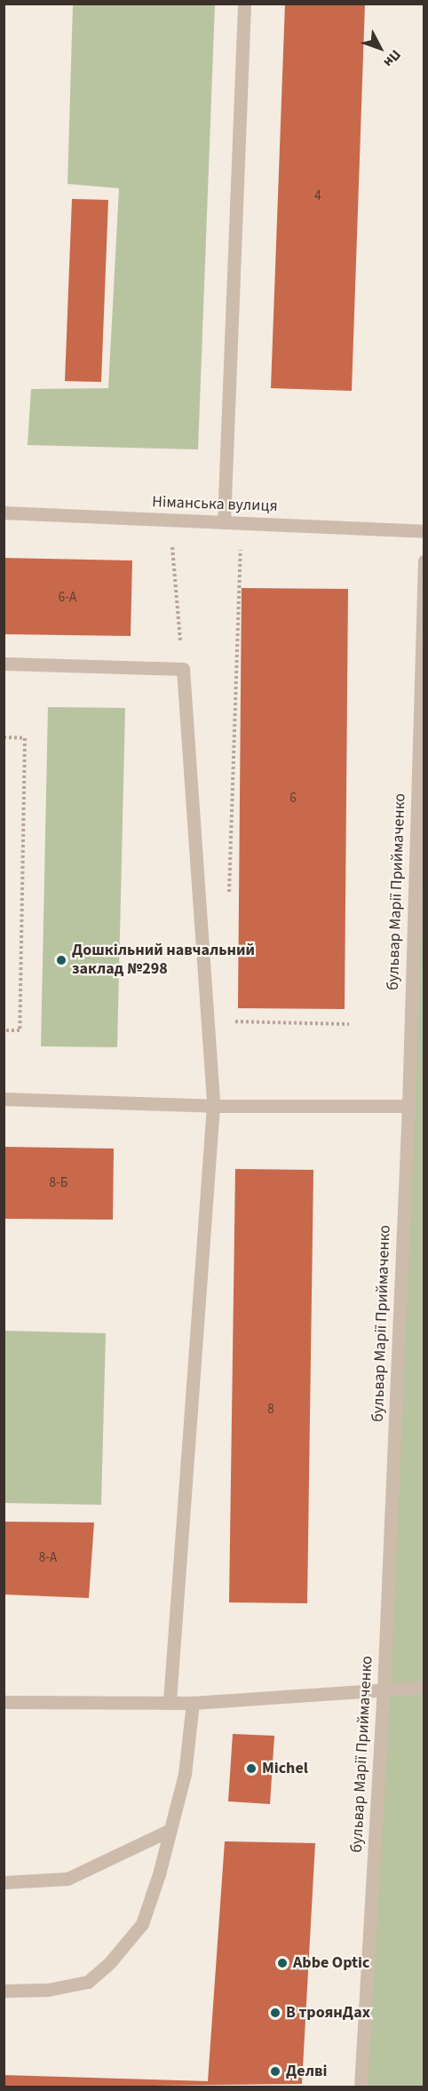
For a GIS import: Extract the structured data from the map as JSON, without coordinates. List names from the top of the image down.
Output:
{
  "streets": {
    "street": ["Німанська вулиця", "бульвар Марії Приймаченко"]
  },
  "places": [
    "Дошкільний навчальний заклад №298",
    "Michel",
    "Abbe Optic",
    "В троянДах",
    "Делві"
  ],
  "house_numbers": [
    "4",
    "6-А",
    "6",
    "8-Б",
    "8",
    "8-А"
  ],
  "north": "bottom right"
}
